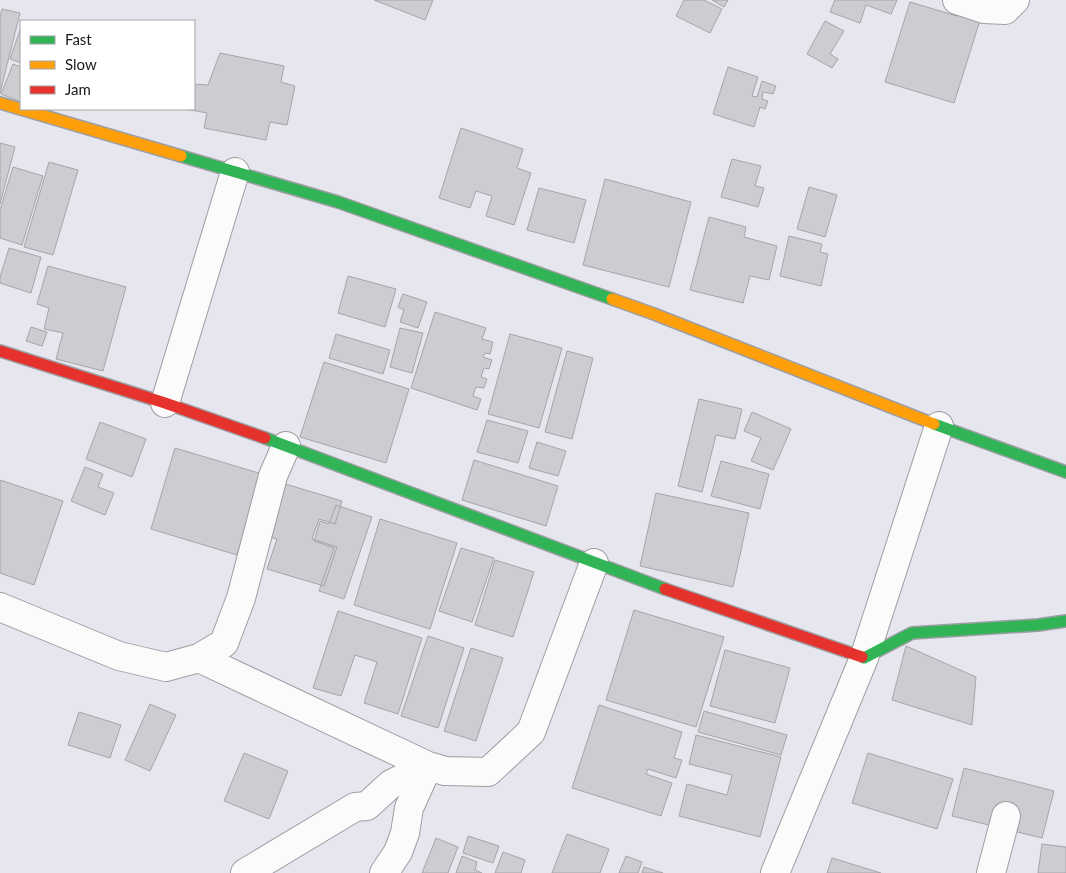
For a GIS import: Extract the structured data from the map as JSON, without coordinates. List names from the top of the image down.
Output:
{
  "legend": ["Fast", "Slow", "Jam"]
}
